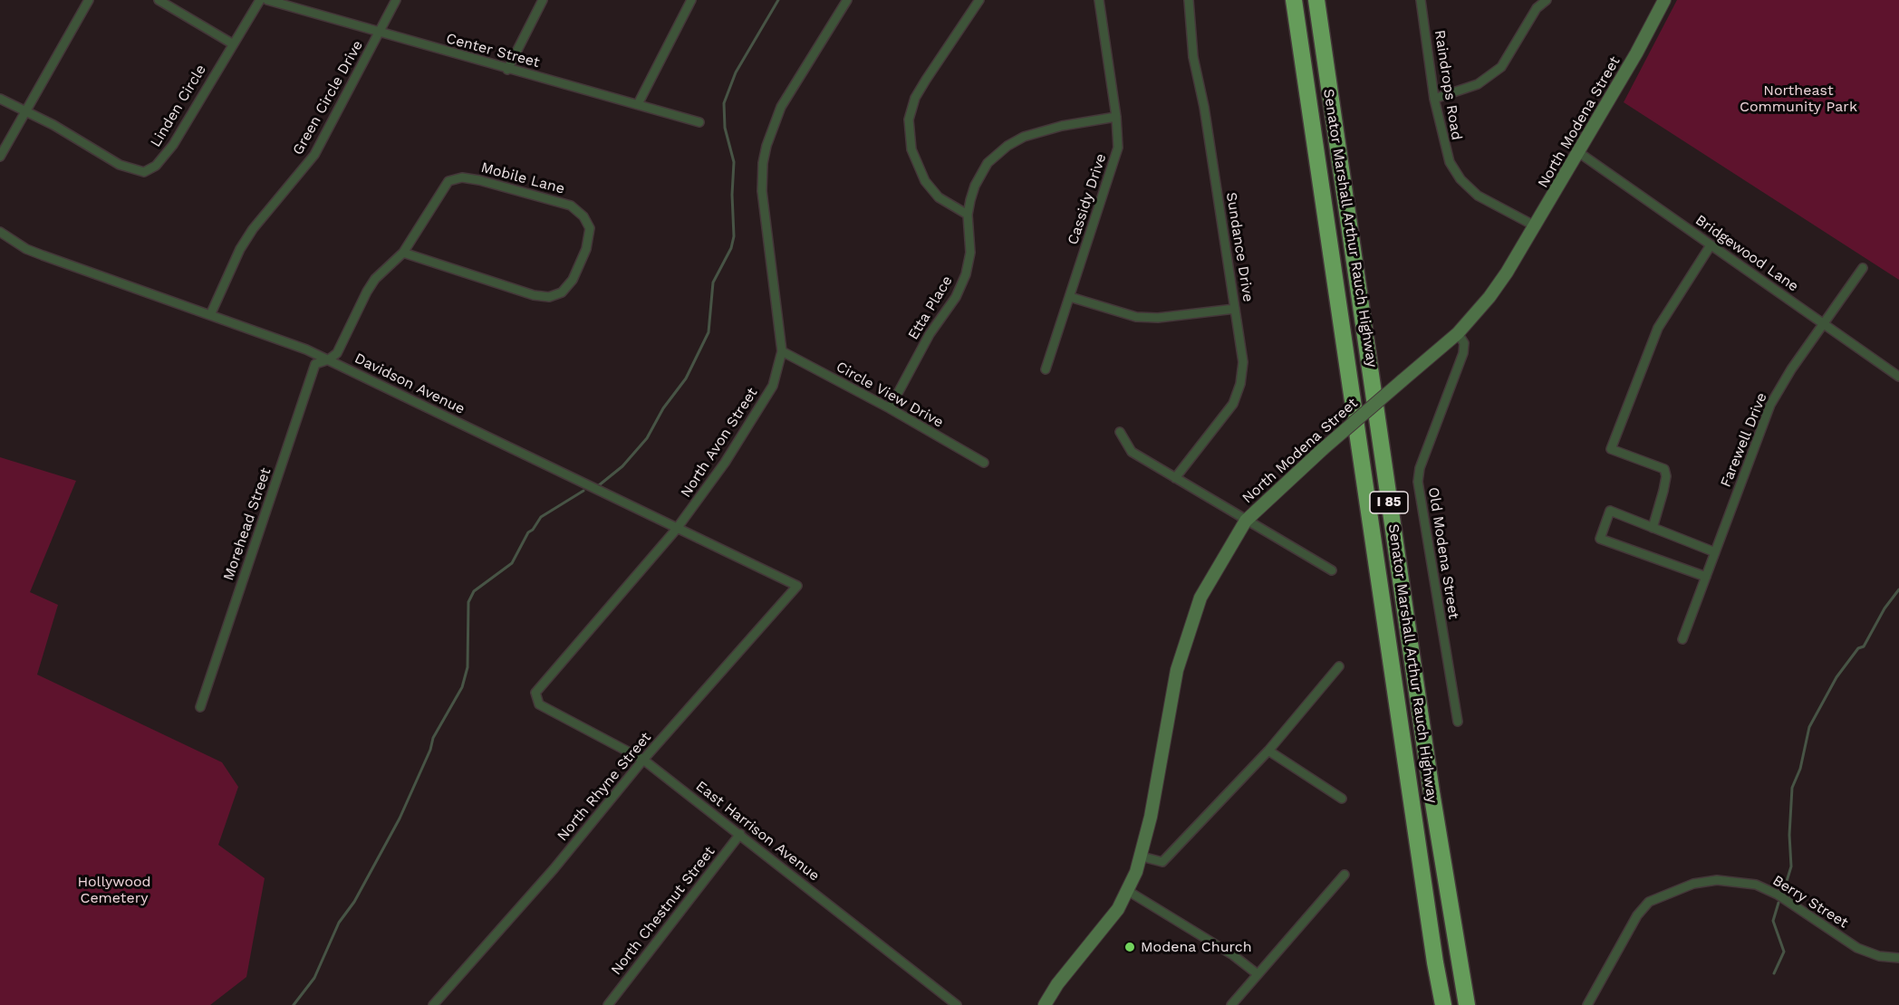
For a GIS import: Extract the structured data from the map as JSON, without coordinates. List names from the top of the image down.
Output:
{
  "streets": {
    "highway": ["Senator Marshall Arthur Rauch Highway", "I 85"],
    "street": [
      "Center Street",
      "Raindrops Road",
      "Green Circle Drive",
      "Linden Circle",
      "North Modena Street",
      "Mobile Lane",
      "Cassidy Drive",
      "Sundance Drive",
      "Bridgewood Lane",
      "Etta Place",
      "Davidson Avenue",
      "Circle View Drive",
      "Farewell Drive",
      "North Avon Street",
      "Morehead Street",
      "Old Modena Street",
      "North Rhyne Street",
      "East Harrison Avenue",
      "Berry Street",
      "North Chestnut Street"
    ]
  },
  "crossings": [
    ["Center Street", "Green Circle Drive"],
    ["Raindrops Road", "North Modena Street"],
    ["Green Circle Drive", "Davidson Avenue"],
    ["North Modena Street", "Bridgewood Lane"],
    ["North Modena Street", "Old Modena Street"],
    ["Mobile Lane", "Davidson Avenue"],
    ["Mobile Lane", "Morehead Street"],
    ["Cassidy Drive", "Etta Place"],
    ["Bridgewood Lane", "Farewell Drive"],
    ["Etta Place", "Circle View Drive"],
    ["Davidson Avenue", "North Avon Street"],
    ["Davidson Avenue", "Morehead Street"],
    ["Davidson Avenue", "North Rhyne Street"],
    ["Circle View Drive", "North Avon Street"],
    ["North Avon Street", "East Harrison Avenue"],
    ["North Rhyne Street", "East Harrison Avenue"],
    ["East Harrison Avenue", "North Chestnut Street"]
  ],
  "parks": ["Northeast Community Park", "Hollywood Cemetery"],
  "places": ["Modena Church"]
}
